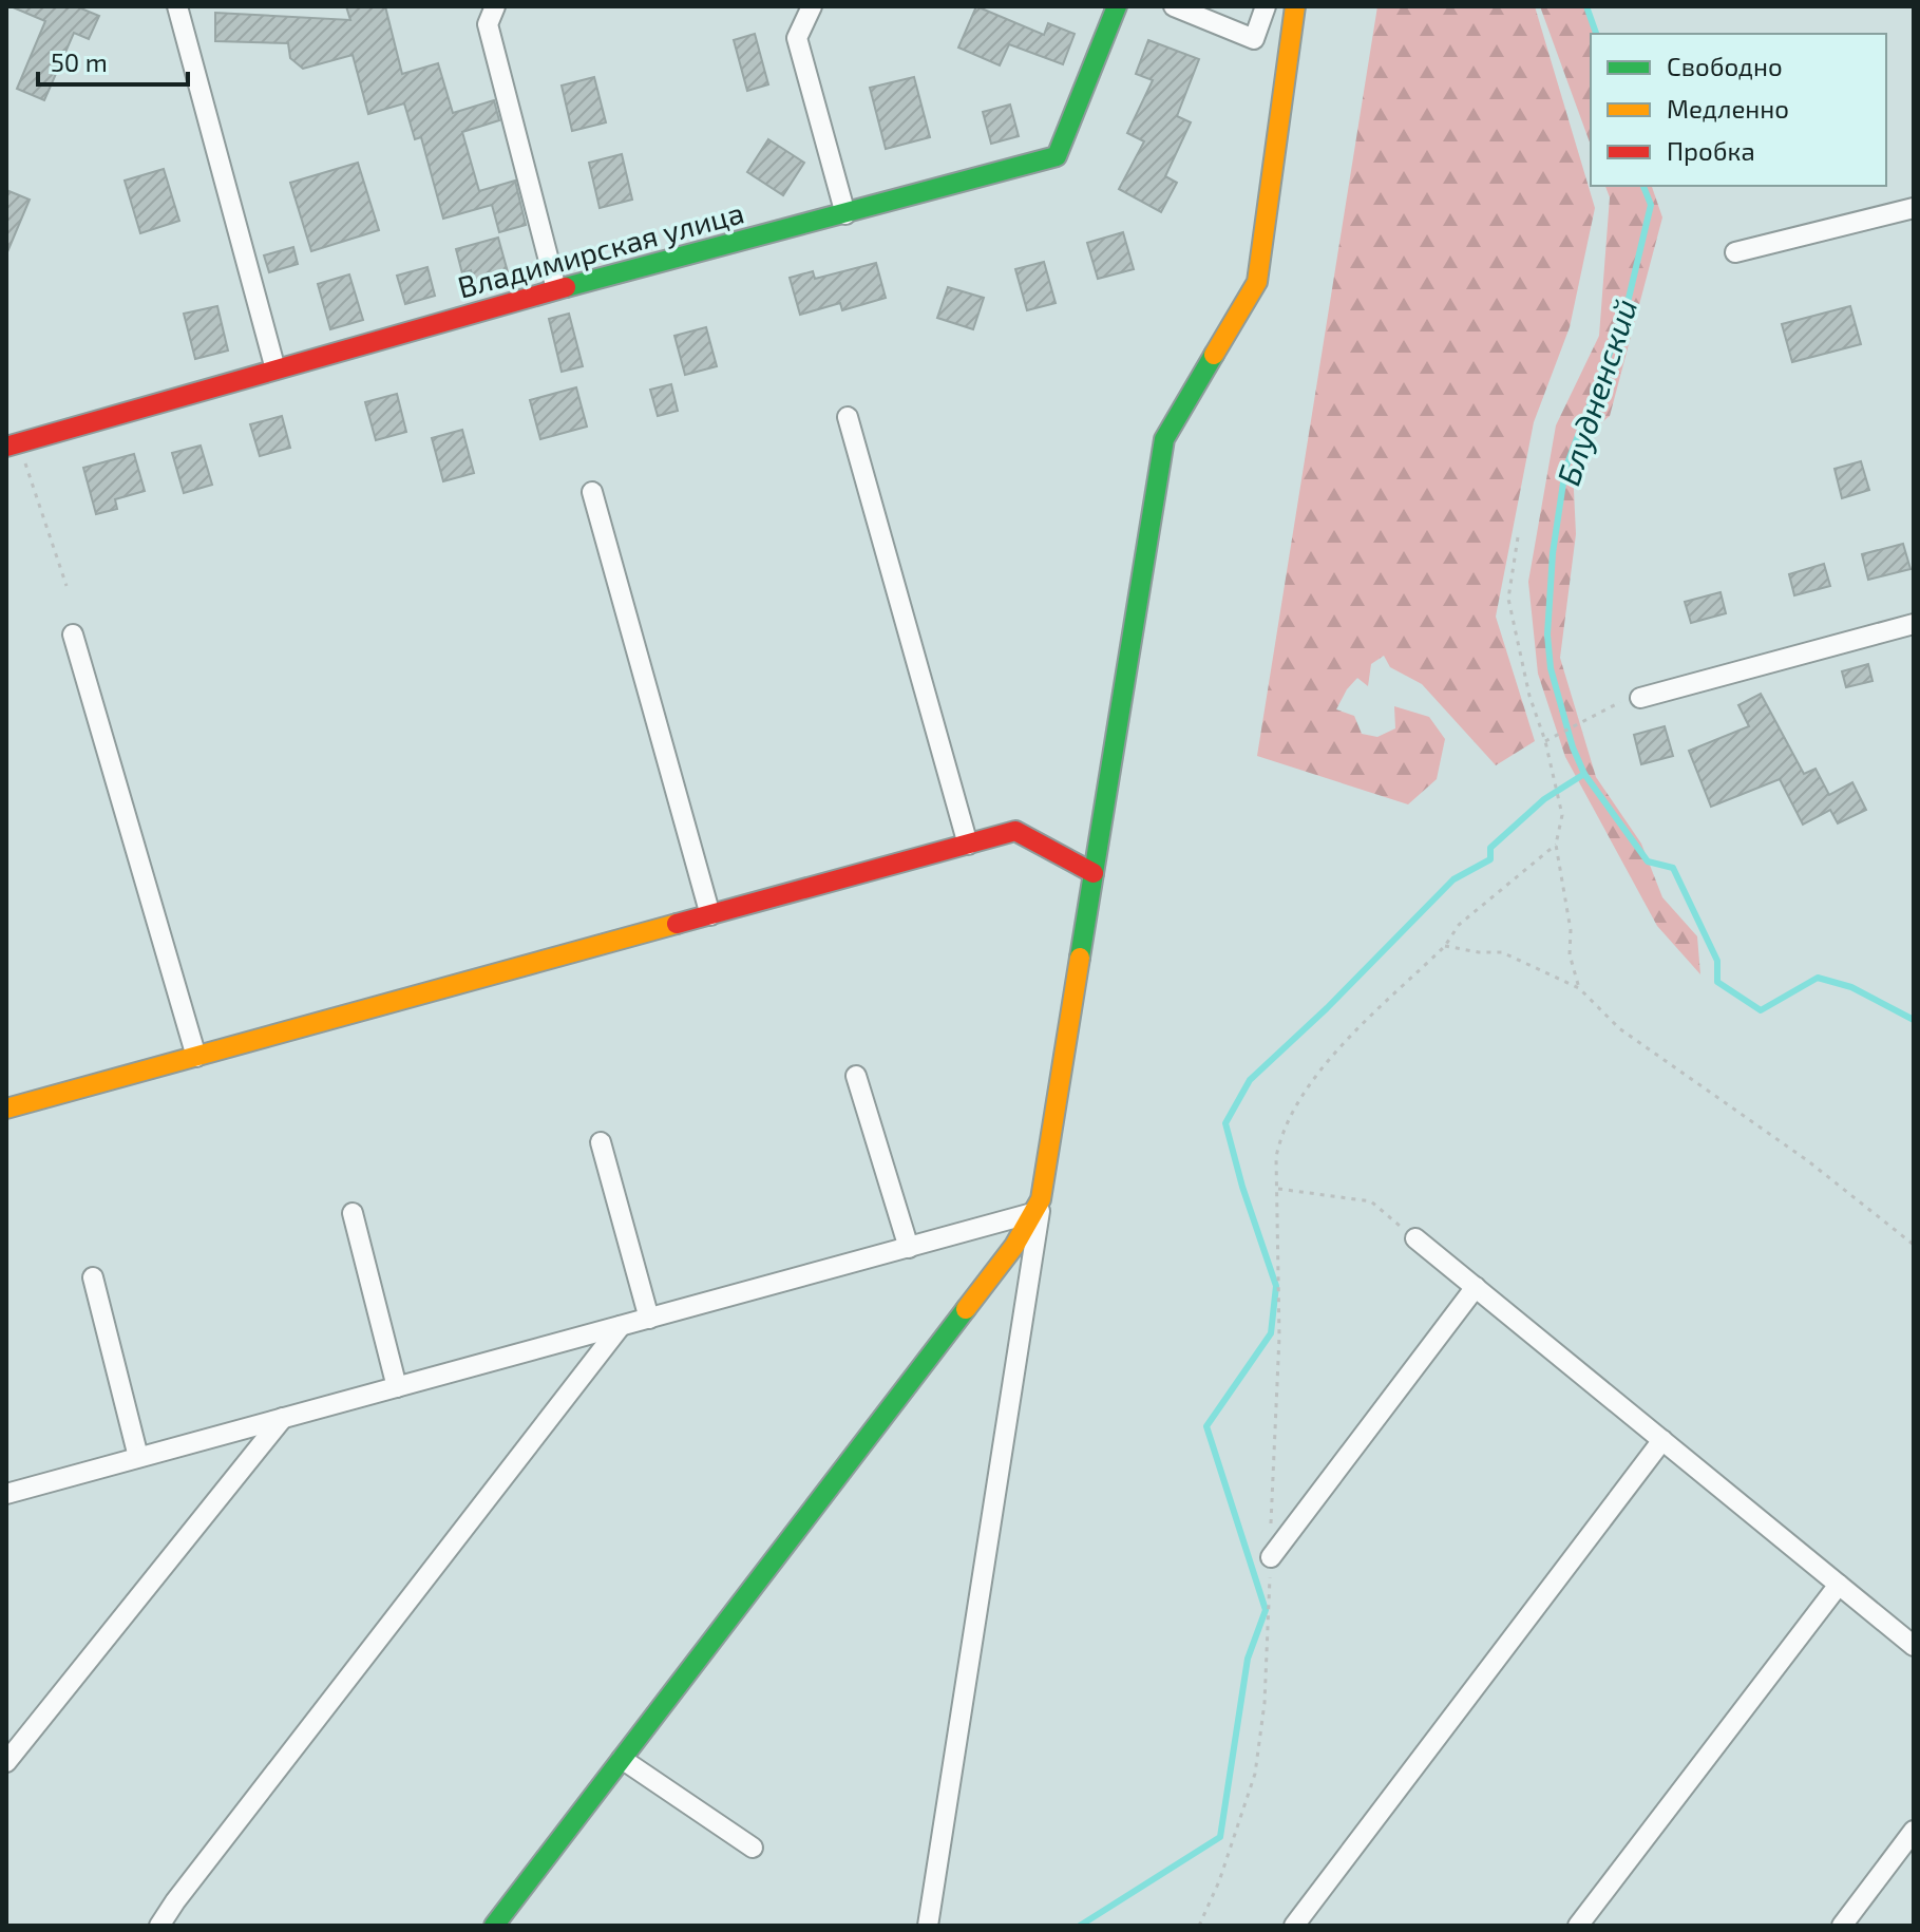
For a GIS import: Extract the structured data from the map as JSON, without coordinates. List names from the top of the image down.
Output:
{
  "streets": {
    "street": ["Владимирская улица"]
  },
  "water": ["Блудненский"],
  "legend": ["Свободно", "Медленно", "Пробка"],
  "scale_bar": "50 m"
}
